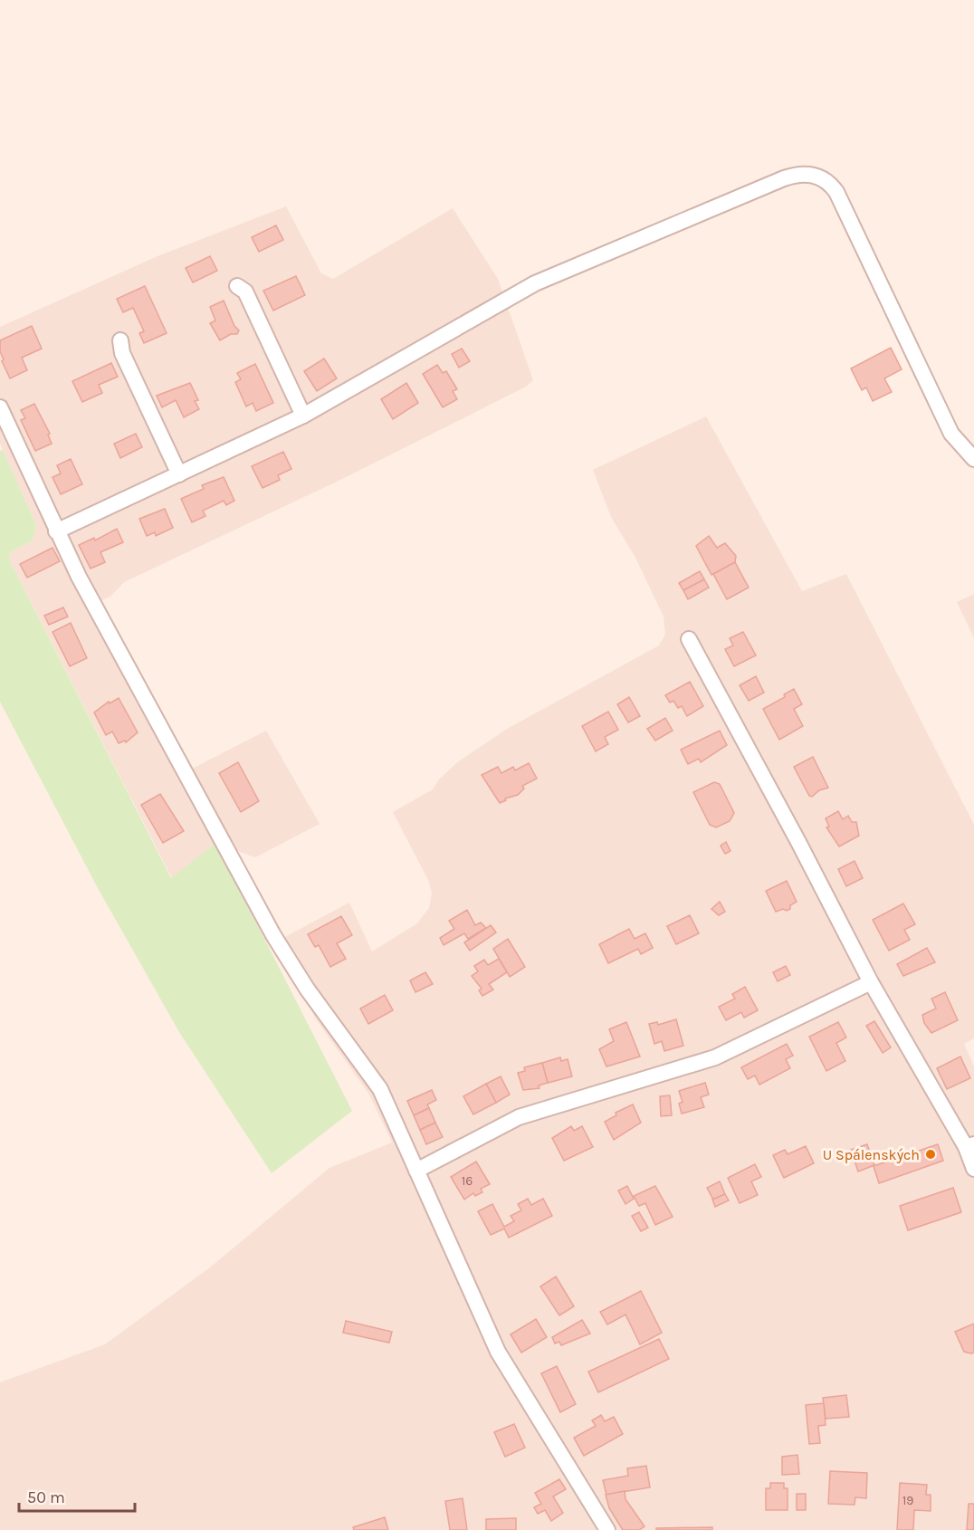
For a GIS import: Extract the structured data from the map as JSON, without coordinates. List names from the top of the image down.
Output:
{
  "places": ["U Spálenských"],
  "house_numbers": ["16", "19"],
  "scale_bar": "50 m"
}
